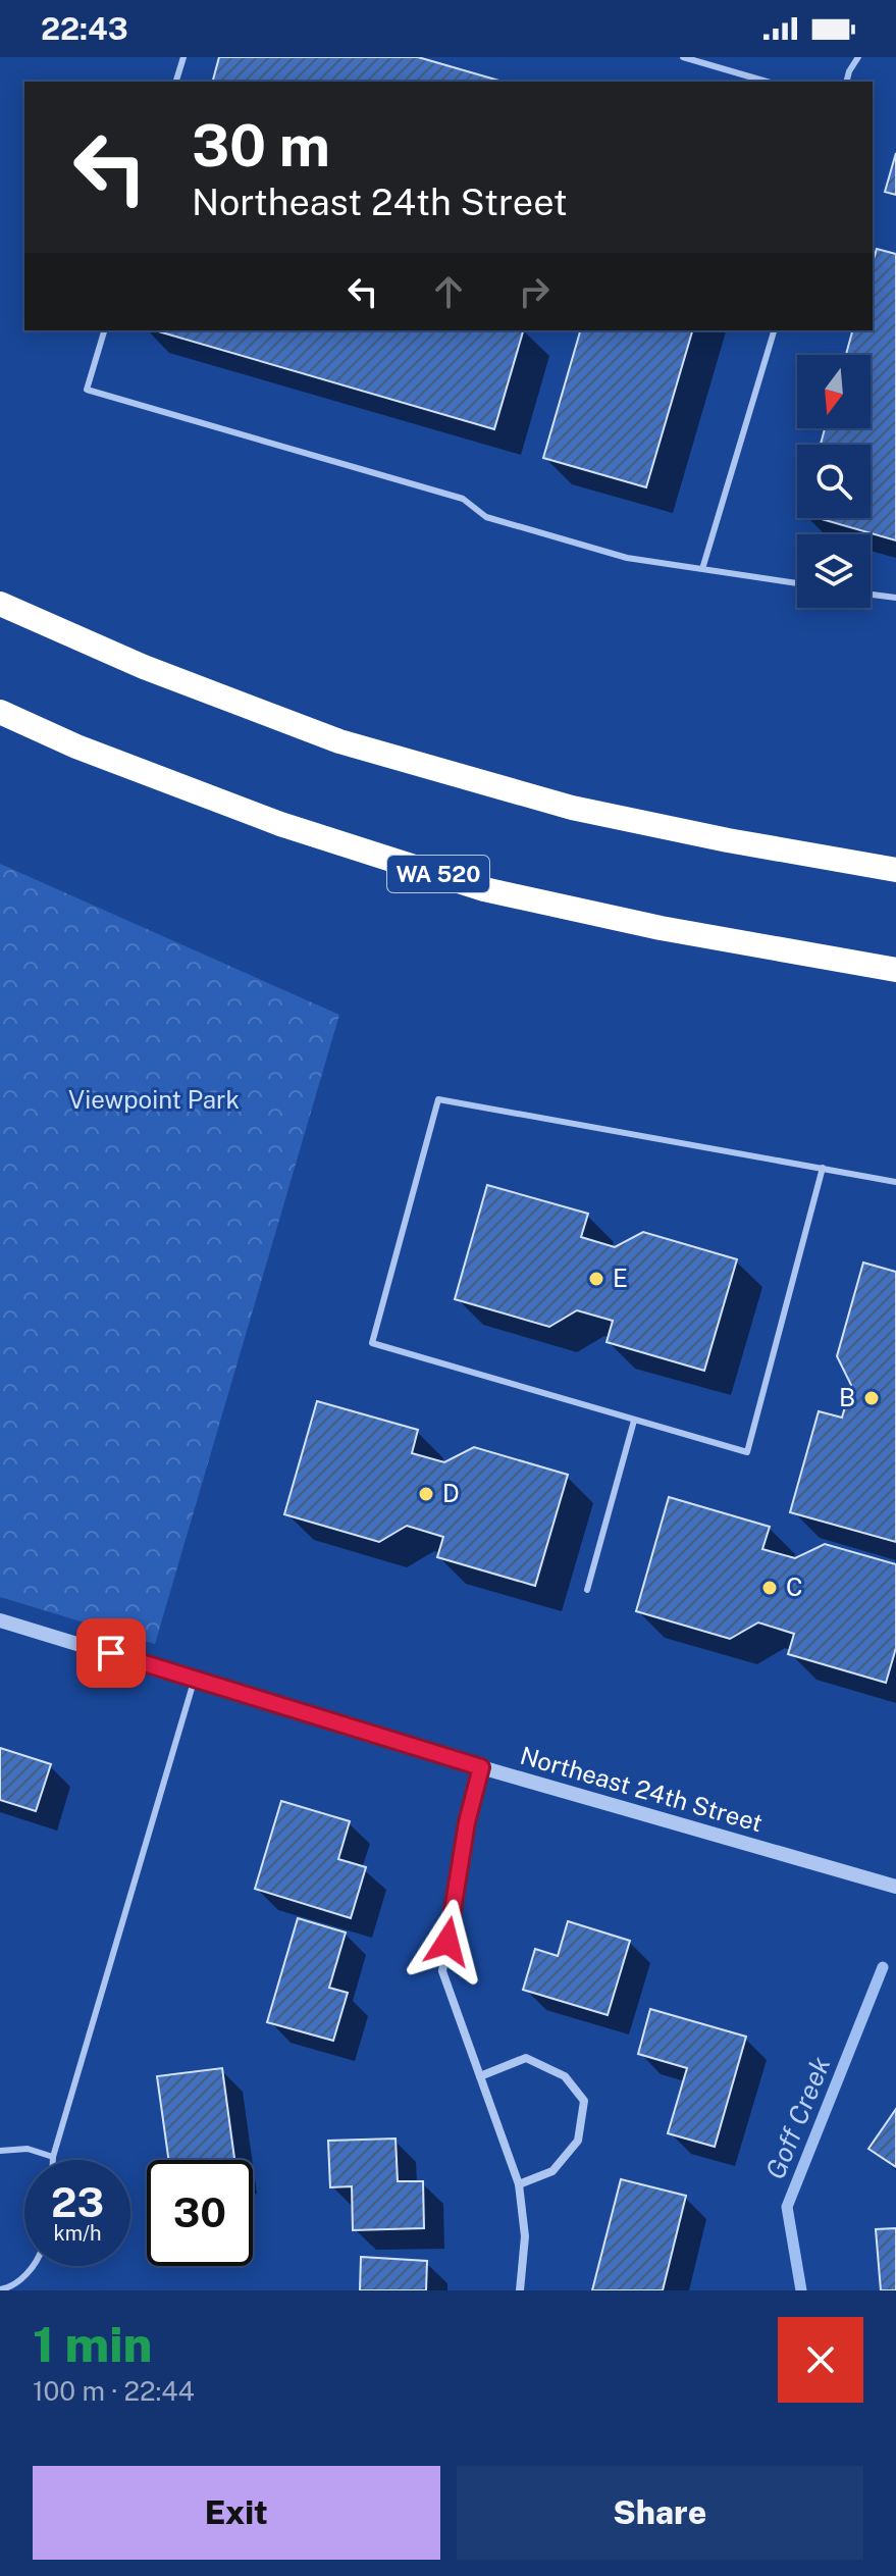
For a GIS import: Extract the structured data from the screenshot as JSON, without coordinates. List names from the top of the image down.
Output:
{
  "streets": {
    "highway": ["WA 520"],
    "street": ["Northeast 24th Street"]
  },
  "water": ["Goff Creek"],
  "parks": ["Viewpoint Park"],
  "places": [
    "E",
    "B",
    "D",
    "C"
  ],
  "north": "bottom",
  "page": {
    "status": "22:43",
    "turn": ["30 m", "Northeast 24th Street"],
    "speed": "23 km/h",
    "limit": "30",
    "heading": ["1 min", "100 m · 22:44"],
    "buttons": ["Exit", "Share"]
  }
}
